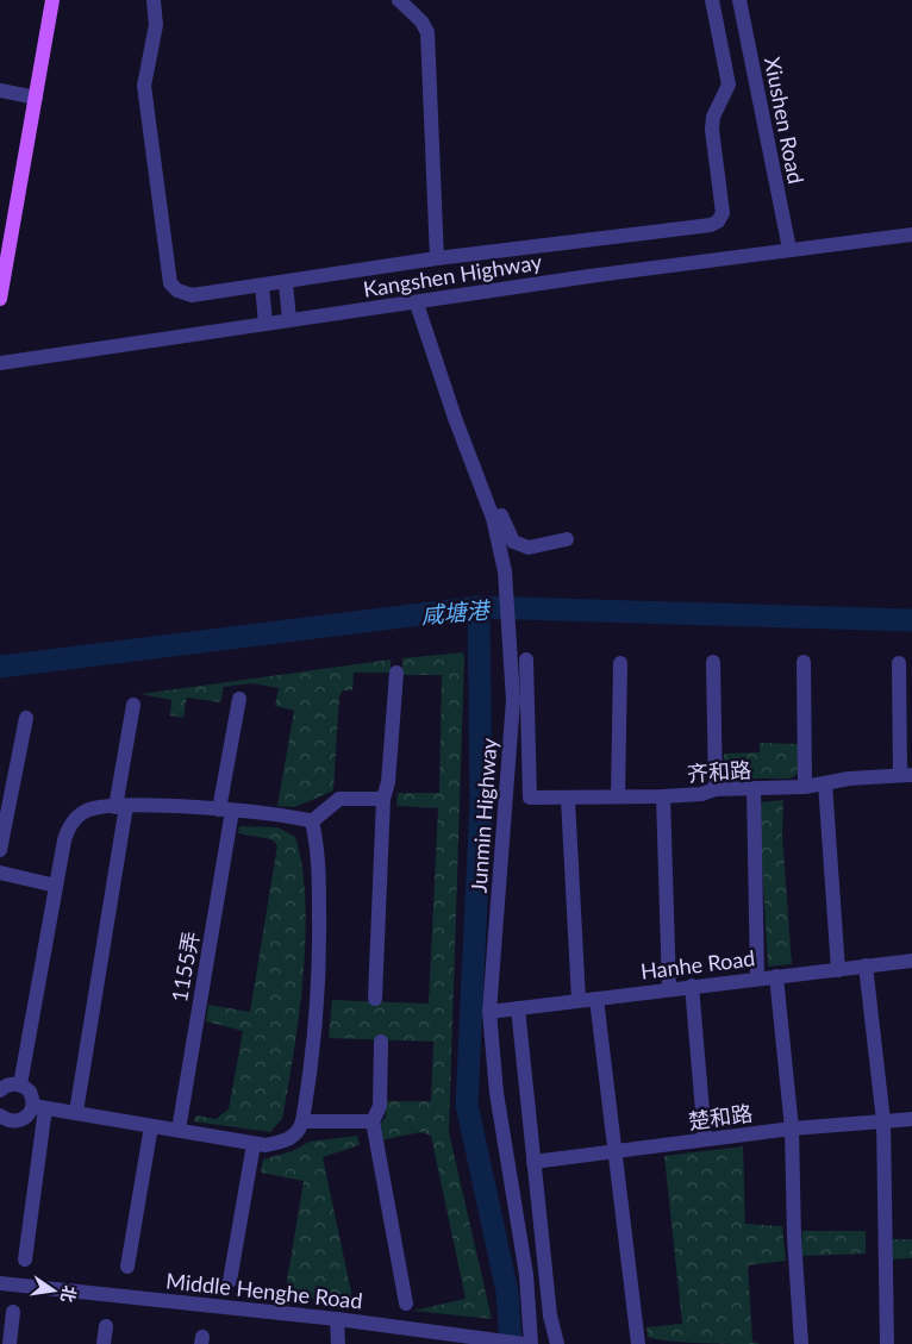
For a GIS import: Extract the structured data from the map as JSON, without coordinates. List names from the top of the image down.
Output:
{
  "streets": {
    "street": [
      "Xiushen Road",
      "Kangshen Highway",
      "齐和路",
      "Junmin Highway",
      "Hanhe Road",
      "1155弄",
      "楚和路",
      "Middle Henghe Road"
    ]
  },
  "crossings": [
    ["Xiushen Road", "Kangshen Highway"],
    ["Kangshen Highway", "Junmin Highway"],
    ["Junmin Highway", "Hanhe Road"]
  ],
  "water": ["咸塘港"],
  "north": "right"
}
